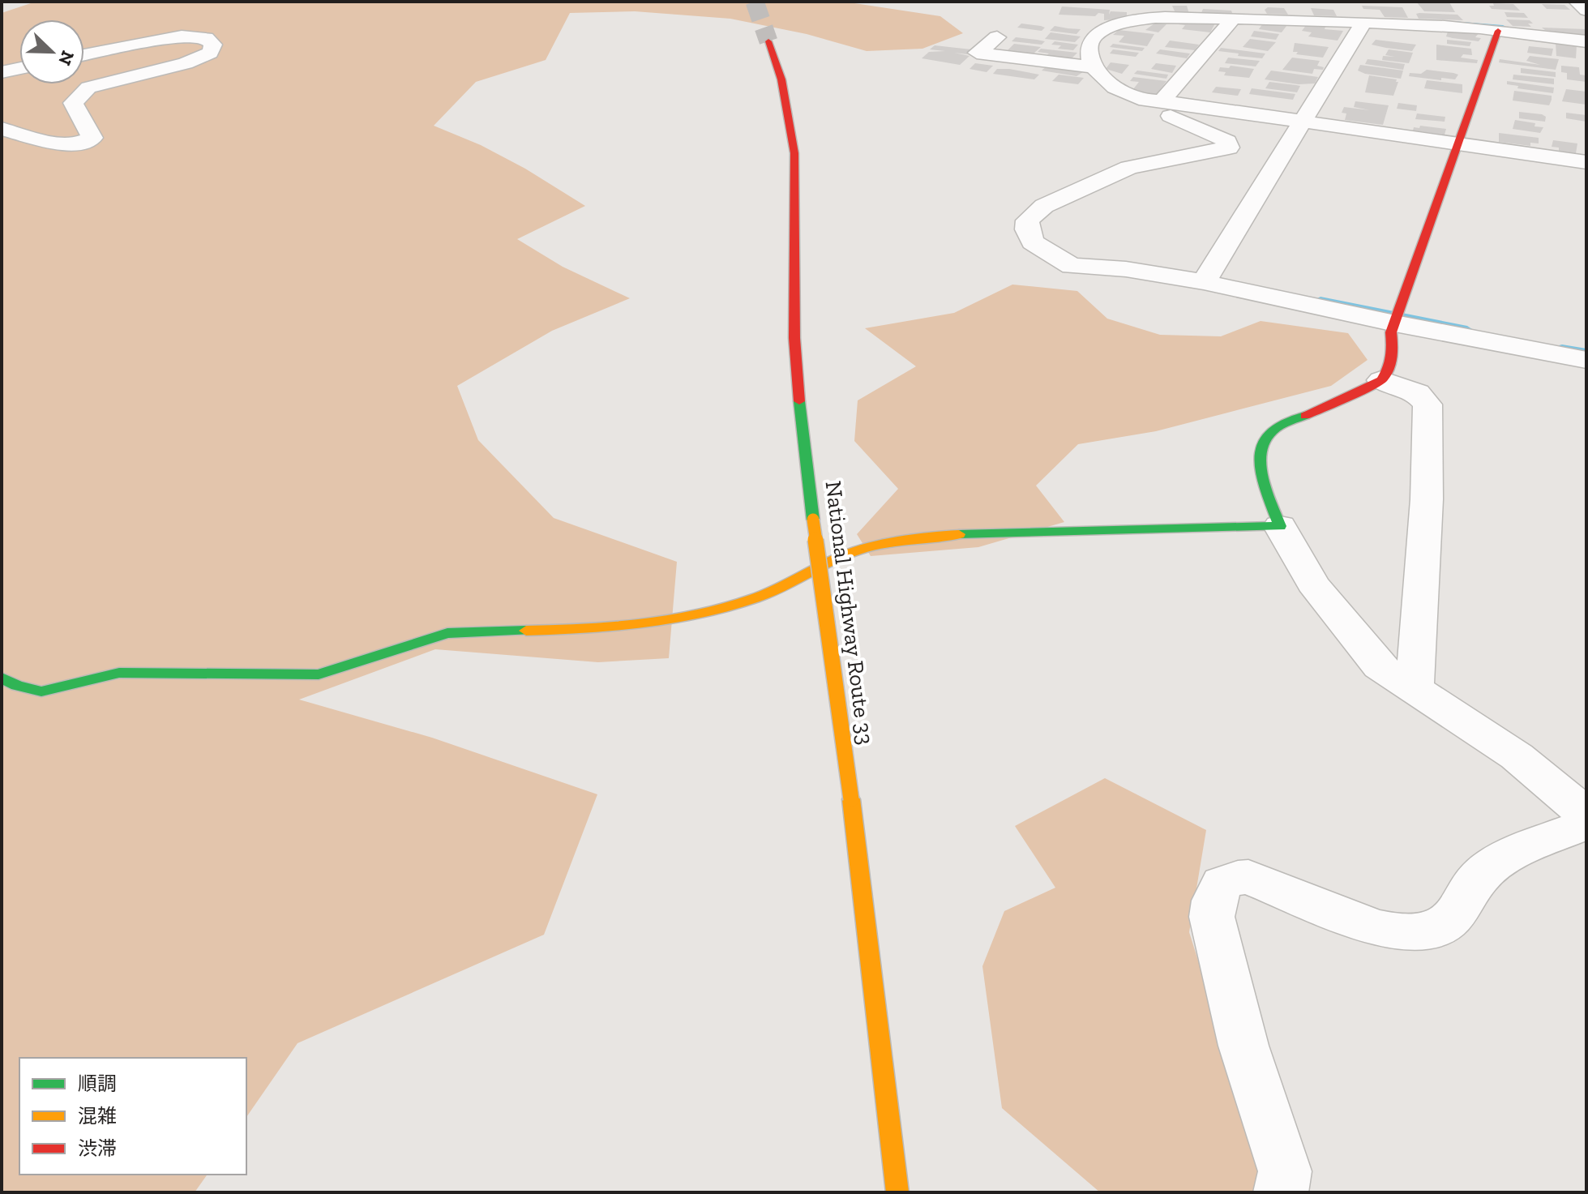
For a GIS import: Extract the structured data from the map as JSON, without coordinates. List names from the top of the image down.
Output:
{
  "streets": {
    "main road": ["National Highway Route 33"]
  },
  "legend": ["順調", "混雑", "渋滞"],
  "north": "bottom right"
}
